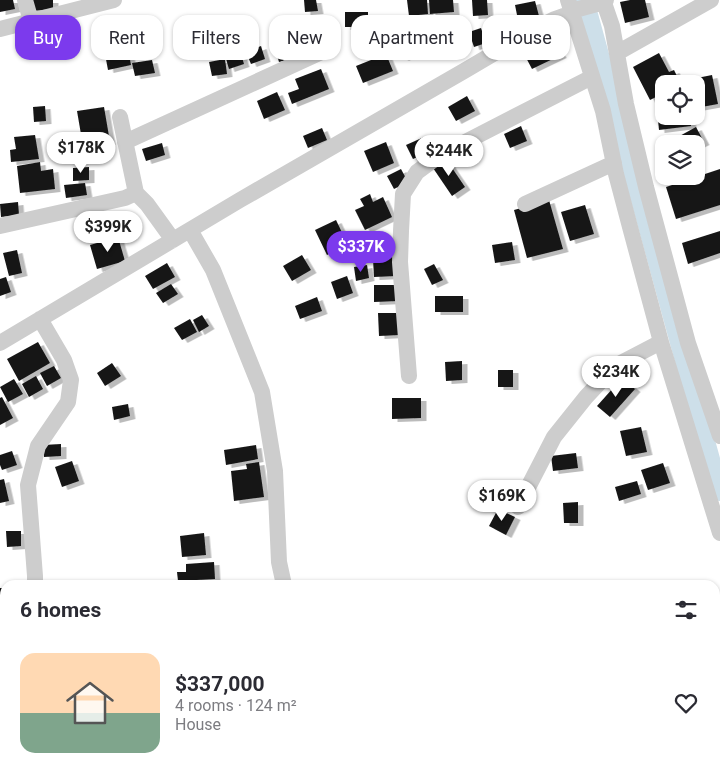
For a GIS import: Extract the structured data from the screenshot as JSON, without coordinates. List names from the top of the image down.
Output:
{
  "page": {
    "chip": [
      "Buy",
      "Rent",
      "Filters",
      "New",
      "Apartment",
      "House"
    ],
    "price": [
      "$178K",
      "$244K",
      "$399K",
      "$337K",
      "$234K",
      "$169K"
    ],
    "heading": "6 homes",
    "list": [
      {
        "name": "$337,000",
        "note": "4 rooms · 124 m² · House"
      }
    ]
  }
}
